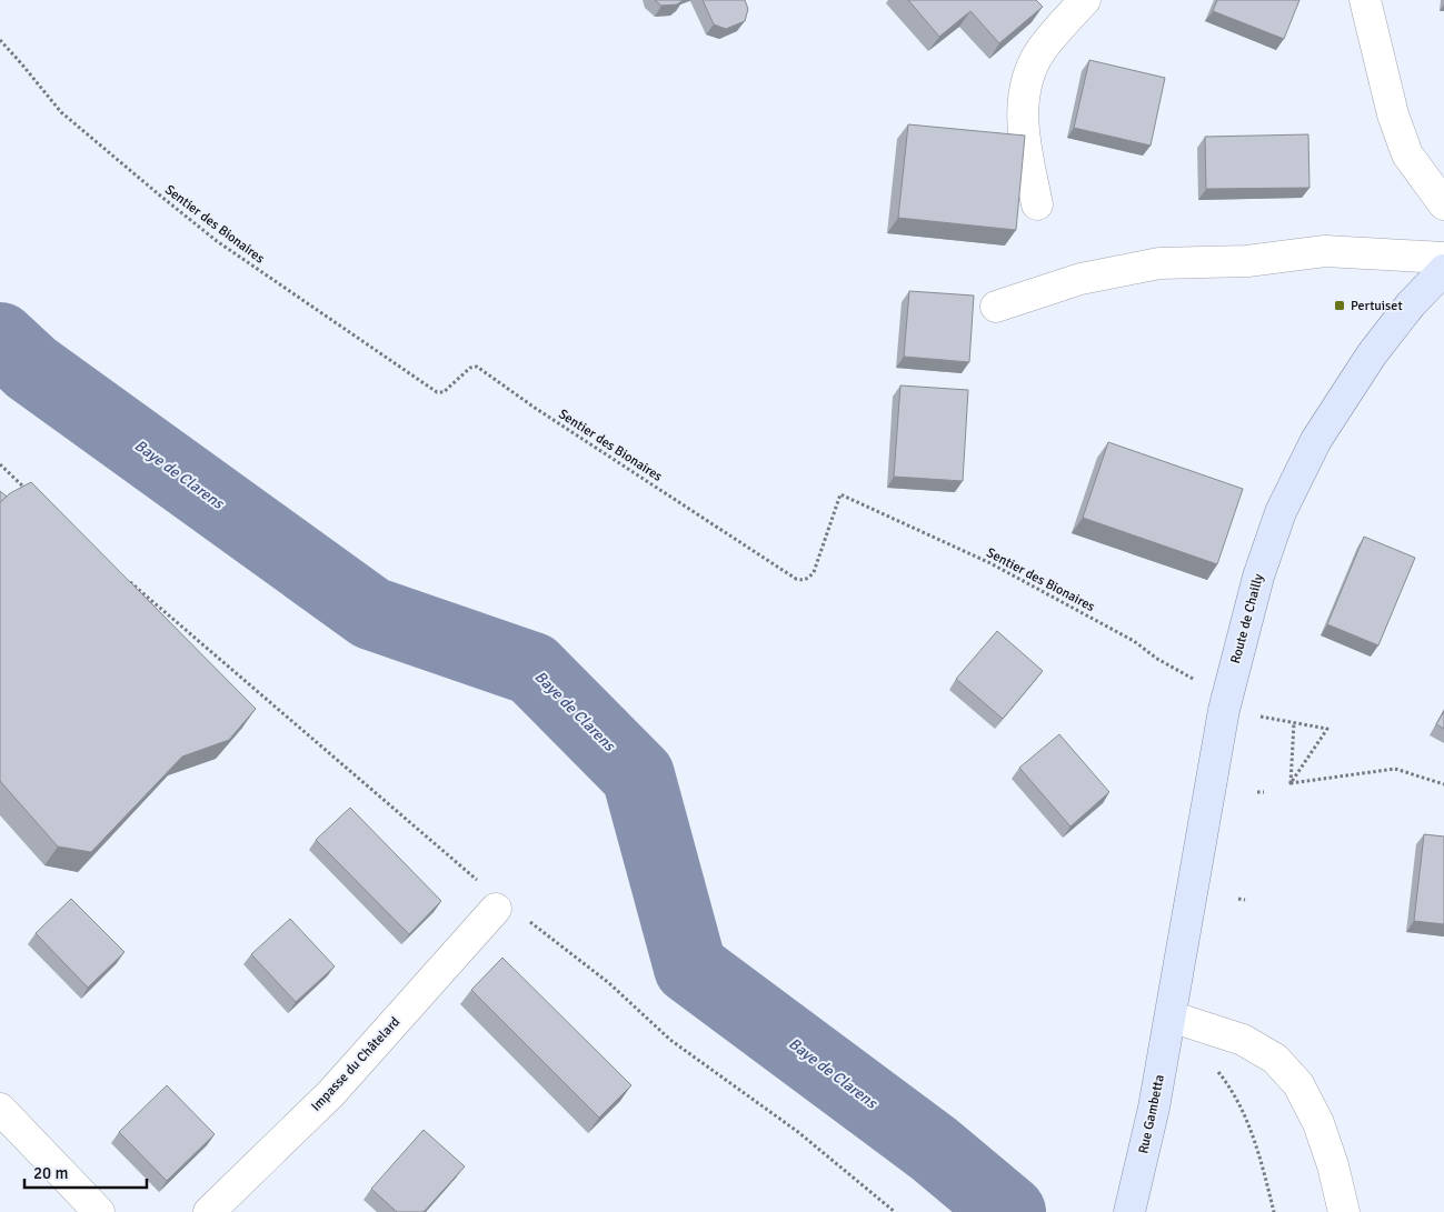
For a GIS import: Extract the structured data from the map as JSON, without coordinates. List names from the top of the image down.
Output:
{
  "streets": {
    "main road": ["Route de Chailly", "Rue Gambetta"],
    "street": ["Impasse du Châtelard"],
    "path": ["Sentier des Bionaires"]
  },
  "crossings": [
    ["Sentier des Bionaires", "Route de Chailly"],
    ["Route de Chailly", "Rue Gambetta"]
  ],
  "water": ["Baye de Clarens"],
  "places": {
    "transit": ["Pertuiset"]
  },
  "scale_bar": "20 m"
}
